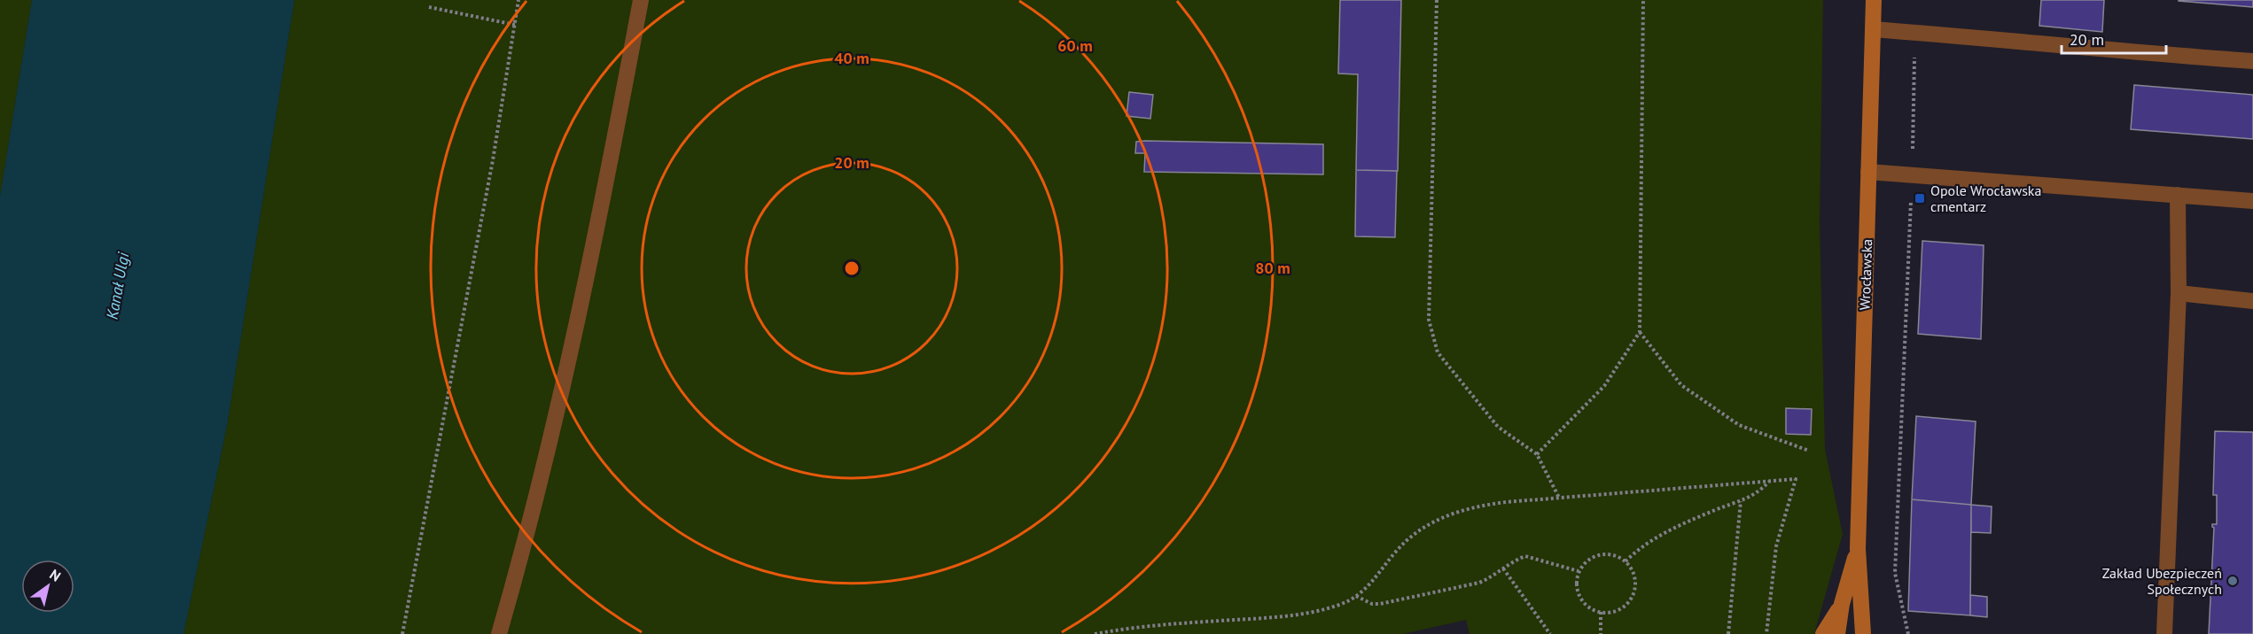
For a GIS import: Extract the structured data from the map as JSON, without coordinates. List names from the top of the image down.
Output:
{
  "streets": {
    "main road": ["Wrocławska"]
  },
  "water": ["Kanał Ulgi"],
  "places": {
    "transit": ["Opole Wrocławska cmentarz"],
    "other": ["Zakład Ubezpieczeń Społecznych"]
  },
  "scale_bar": "20 m",
  "north": "top right",
  "rings": [
    "60 m",
    "40 m",
    "20 m",
    "80 m"
  ]
}
